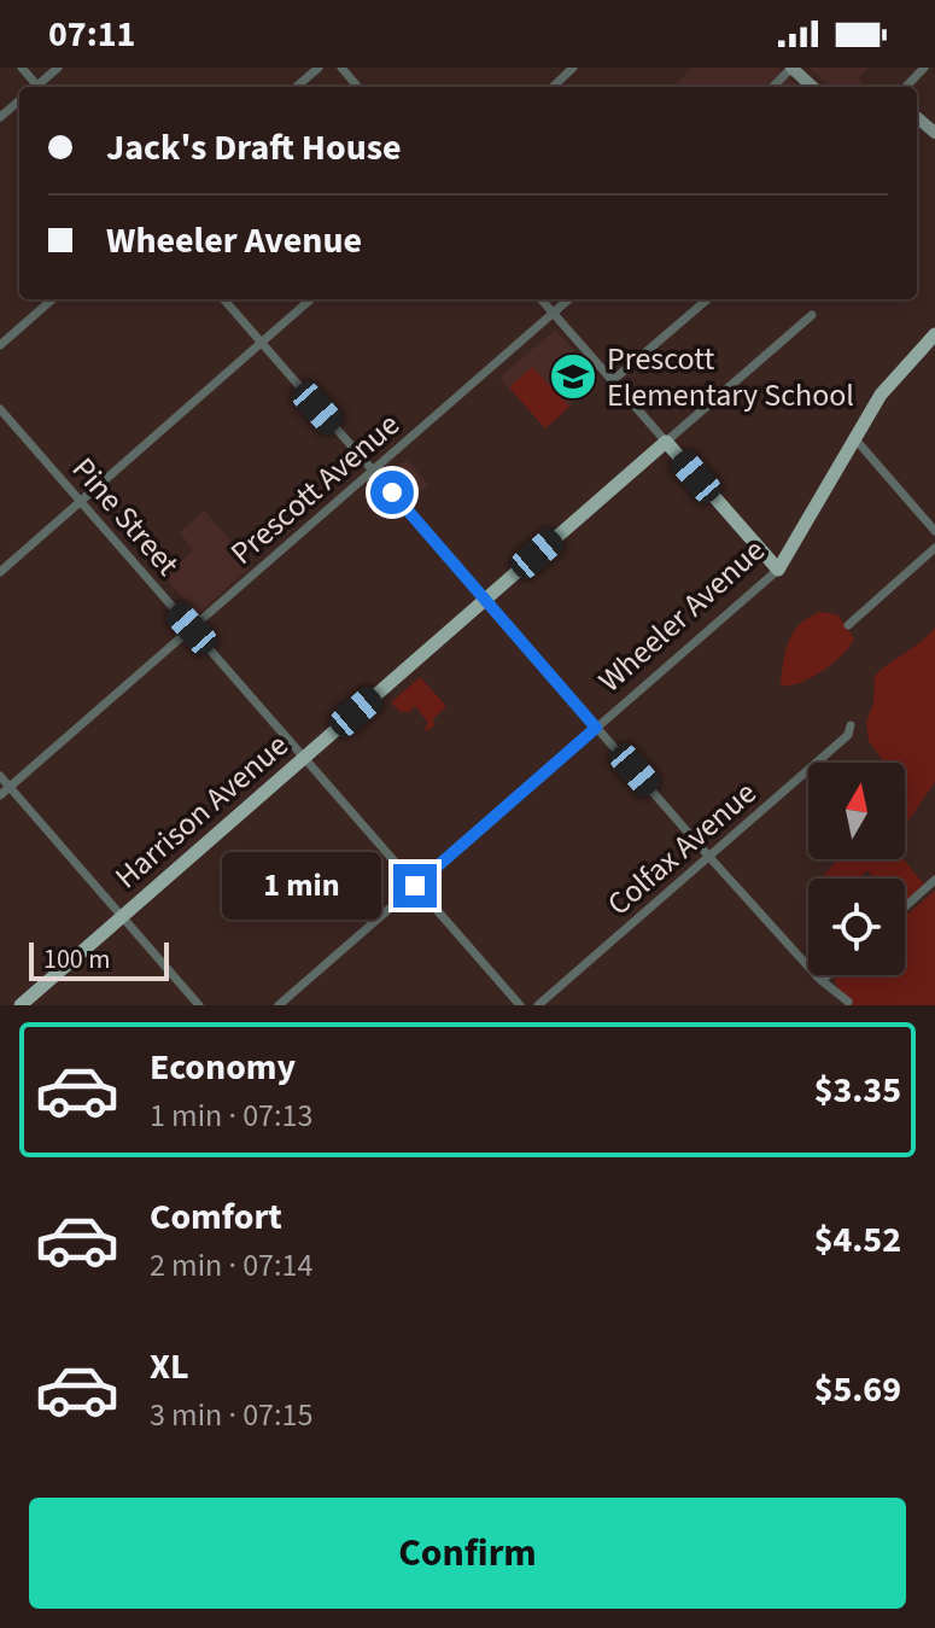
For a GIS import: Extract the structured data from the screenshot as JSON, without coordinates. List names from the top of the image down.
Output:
{
  "streets": {
    "main road": ["Wheeler Avenue", "Harrison Avenue"],
    "street": ["Prescott Avenue", "Pine Street", "Colfax Avenue"]
  },
  "crossings": [
    ["Prescott Avenue", "Pine Street"],
    ["Pine Street", "Wheeler Avenue"],
    ["Pine Street", "Harrison Avenue"]
  ],
  "places": {
    "school or university": ["Prescott Elementary School"]
  },
  "scale_bar": "100 m",
  "north": "top",
  "page": {
    "status": "07:11",
    "banner": ["Jack's Draft House", "Wheeler Avenue"],
    "bubble": "1 min",
    "scale": "100 m",
    "list": [
      {
        "name": "Economy",
        "note": "1 min · 07:13",
        "value": "$3.35"
      },
      {
        "name": "Comfort",
        "note": "2 min · 07:14",
        "value": "$4.52"
      },
      {
        "name": "XL",
        "note": "3 min · 07:15",
        "value": "$5.69"
      }
    ],
    "buttons": "Confirm"
  }
}
